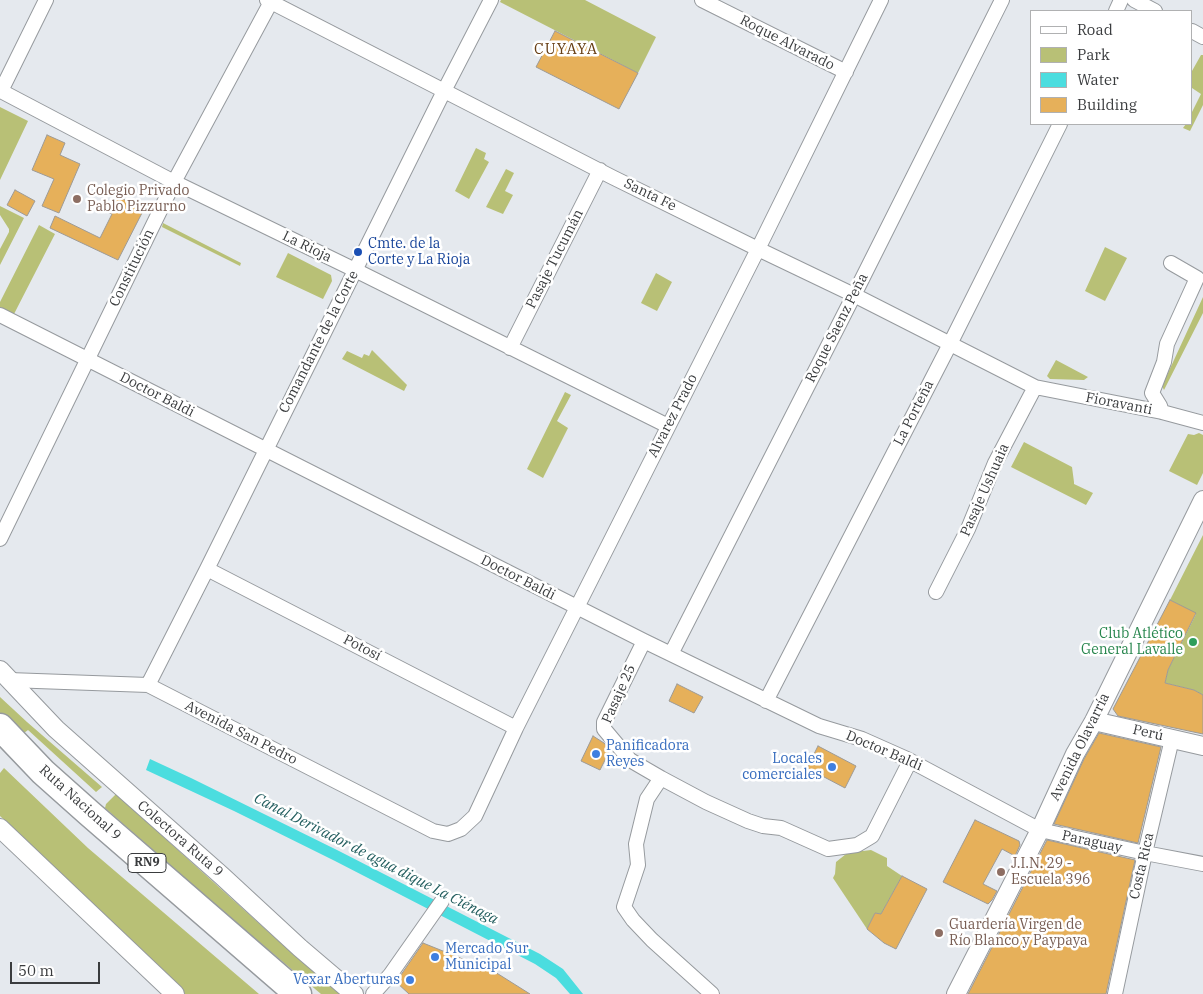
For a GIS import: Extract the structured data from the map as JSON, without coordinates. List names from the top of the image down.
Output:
{
  "streets": {
    "highway": ["Ruta Nacional 9", "RN9"],
    "street": [
      "Roque Alvarado",
      "Santa Fe",
      "La Rioja",
      "Pasaje Tucumán",
      "Constitución",
      "Roque Saenz Peña",
      "Comandante de la Corte",
      "Doctor Baldi",
      "Fioravanti",
      "La Porteña",
      "Alvarez Prado",
      "Pasaje Ushuaia",
      "Potosí",
      "Pasaje 25",
      "Avenida San Pedro",
      "Perú",
      "Avenida Olavarría",
      "Colectora Ruta 9",
      "Paraguay",
      "Costa Rica"
    ]
  },
  "crossings": [
    ["Roque Alvarado", "Alvarez Prado"],
    ["Santa Fe", "Pasaje Tucumán"],
    ["Santa Fe", "Constitución"],
    ["Santa Fe", "Roque Saenz Peña"],
    ["Santa Fe", "Comandante de la Corte"],
    ["Santa Fe", "Fioravanti"],
    ["Santa Fe", "La Porteña"],
    ["Santa Fe", "Alvarez Prado"],
    ["Santa Fe", "Pasaje Ushuaia"],
    ["La Rioja", "Pasaje Tucumán"],
    ["La Rioja", "Constitución"],
    ["La Rioja", "Comandante de la Corte"],
    ["La Rioja", "Alvarez Prado"],
    ["Constitución", "Doctor Baldi"],
    ["Roque Saenz Peña", "Doctor Baldi"],
    ["Comandante de la Corte", "Doctor Baldi"],
    ["Comandante de la Corte", "Potosí"],
    ["Comandante de la Corte", "Avenida San Pedro"],
    ["Doctor Baldi", "La Porteña"],
    ["Doctor Baldi", "Alvarez Prado"],
    ["Doctor Baldi", "Pasaje 25"],
    ["Doctor Baldi", "Avenida Olavarría"],
    ["Doctor Baldi", "Paraguay"],
    ["Fioravanti", "Pasaje Ushuaia"],
    ["Alvarez Prado", "Potosí"],
    ["Alvarez Prado", "Avenida San Pedro"],
    ["Avenida San Pedro", "Colectora Ruta 9"],
    ["Perú", "Avenida Olavarría"],
    ["Perú", "Costa Rica"],
    ["Avenida Olavarría", "Paraguay"],
    ["Paraguay", "Costa Rica"]
  ],
  "districts": ["CUYAYA"],
  "water": ["Canal Derivador de agua dique La Ciénaga"],
  "places": [
    "Colegio Privado Pablo Pizzurno",
    "Cmte. de la Corte y La Rioja",
    "Club Atlético General Lavalle",
    "Panificadora Reyes",
    "Locales comerciales",
    "J.I.N. 29 - Escuela 396",
    "Guardería Virgen de Río Blanco y Paypaya",
    "Mercado Sur Municipal",
    "Vexar Aberturas"
  ],
  "legend": [
    "Road",
    "Park",
    "Water",
    "Building"
  ],
  "scale_bar": "50 m"
}
